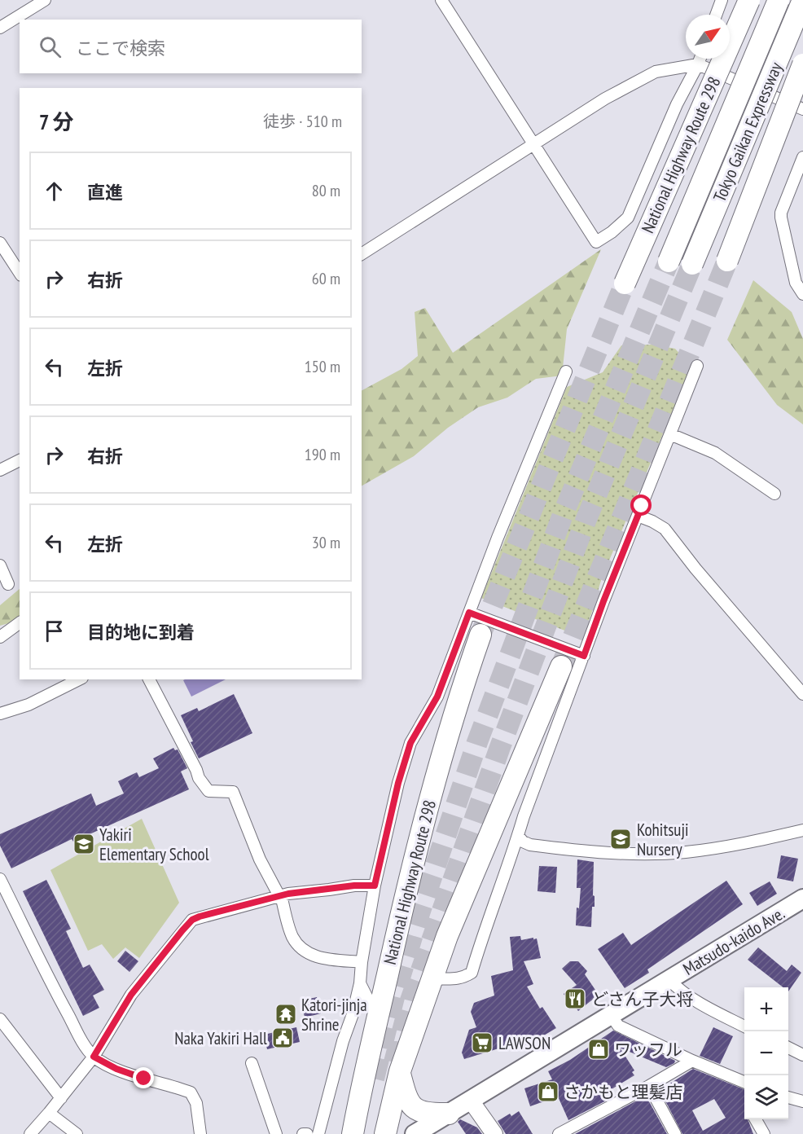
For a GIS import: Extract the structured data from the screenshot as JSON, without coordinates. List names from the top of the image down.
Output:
{
  "streets": {
    "highway": ["Tokyo Gaikan Expressway", "National Highway Route 298"],
    "main road": ["Matsudo-kaido Ave."]
  },
  "places": {
    "school or university": ["Kohitsuji Nursery", "Yakiri Elementary School"],
    "restaurant": ["どさん子大将"],
    "temple": ["Katori-jinja Shrine"],
    "public building": ["Naka Yakiri Hall"],
    "supermarket": ["LAWSON"],
    "shop": ["ワッフル", "さかもと理髪店"]
  },
  "north": "top right",
  "page": {
    "search": "ここで検索",
    "heading": ["7 分", "徒歩 · 510 m"],
    "list": [
      ["直進", "80 m"],
      ["右折", "60 m"],
      ["左折", "150 m"],
      ["右折", "190 m"],
      ["左折", "30 m"],
      "目的地に到着"
    ],
    "map_buttons": ["+", "−"]
  }
}
